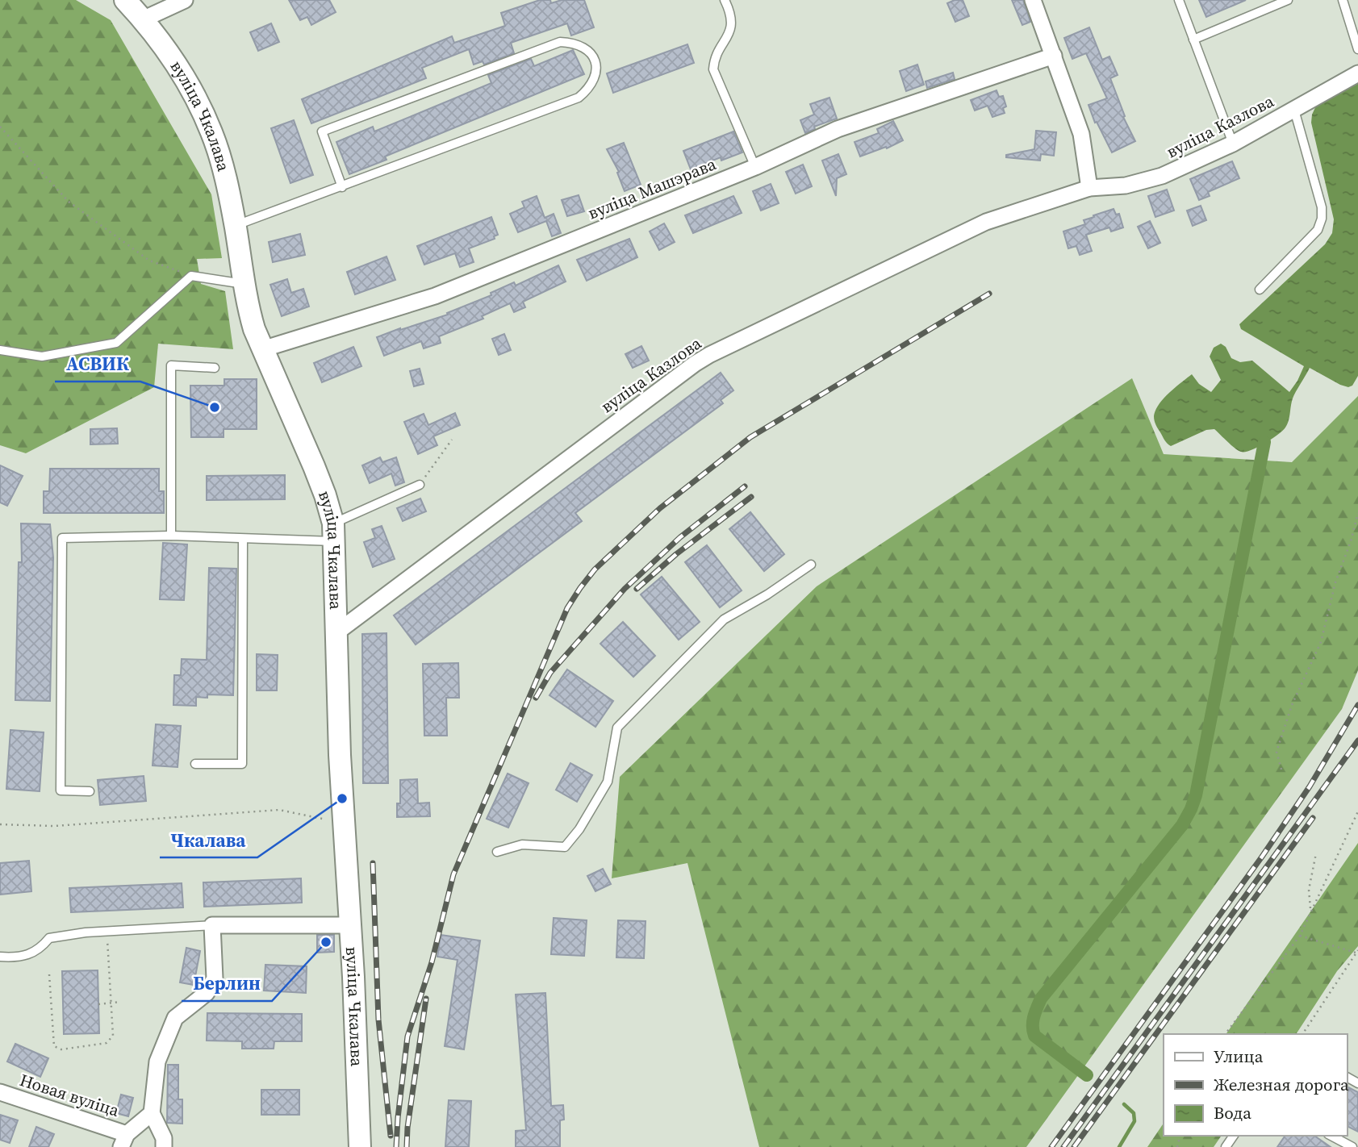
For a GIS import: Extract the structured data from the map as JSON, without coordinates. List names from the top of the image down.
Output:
{
  "streets": {
    "street": [
      "вуліца Чкалава",
      "вуліца Казлова",
      "вуліца Машэрава",
      "Новая вуліца"
    ]
  },
  "crossings": [
    ["вуліца Чкалава", "вуліца Казлова"],
    ["вуліца Чкалава", "вуліца Машэрава"]
  ],
  "places": ["АСВИК", "Чкалава", "Берлин"],
  "legend": ["Улица", "Железная дорога", "Вода"]
}
